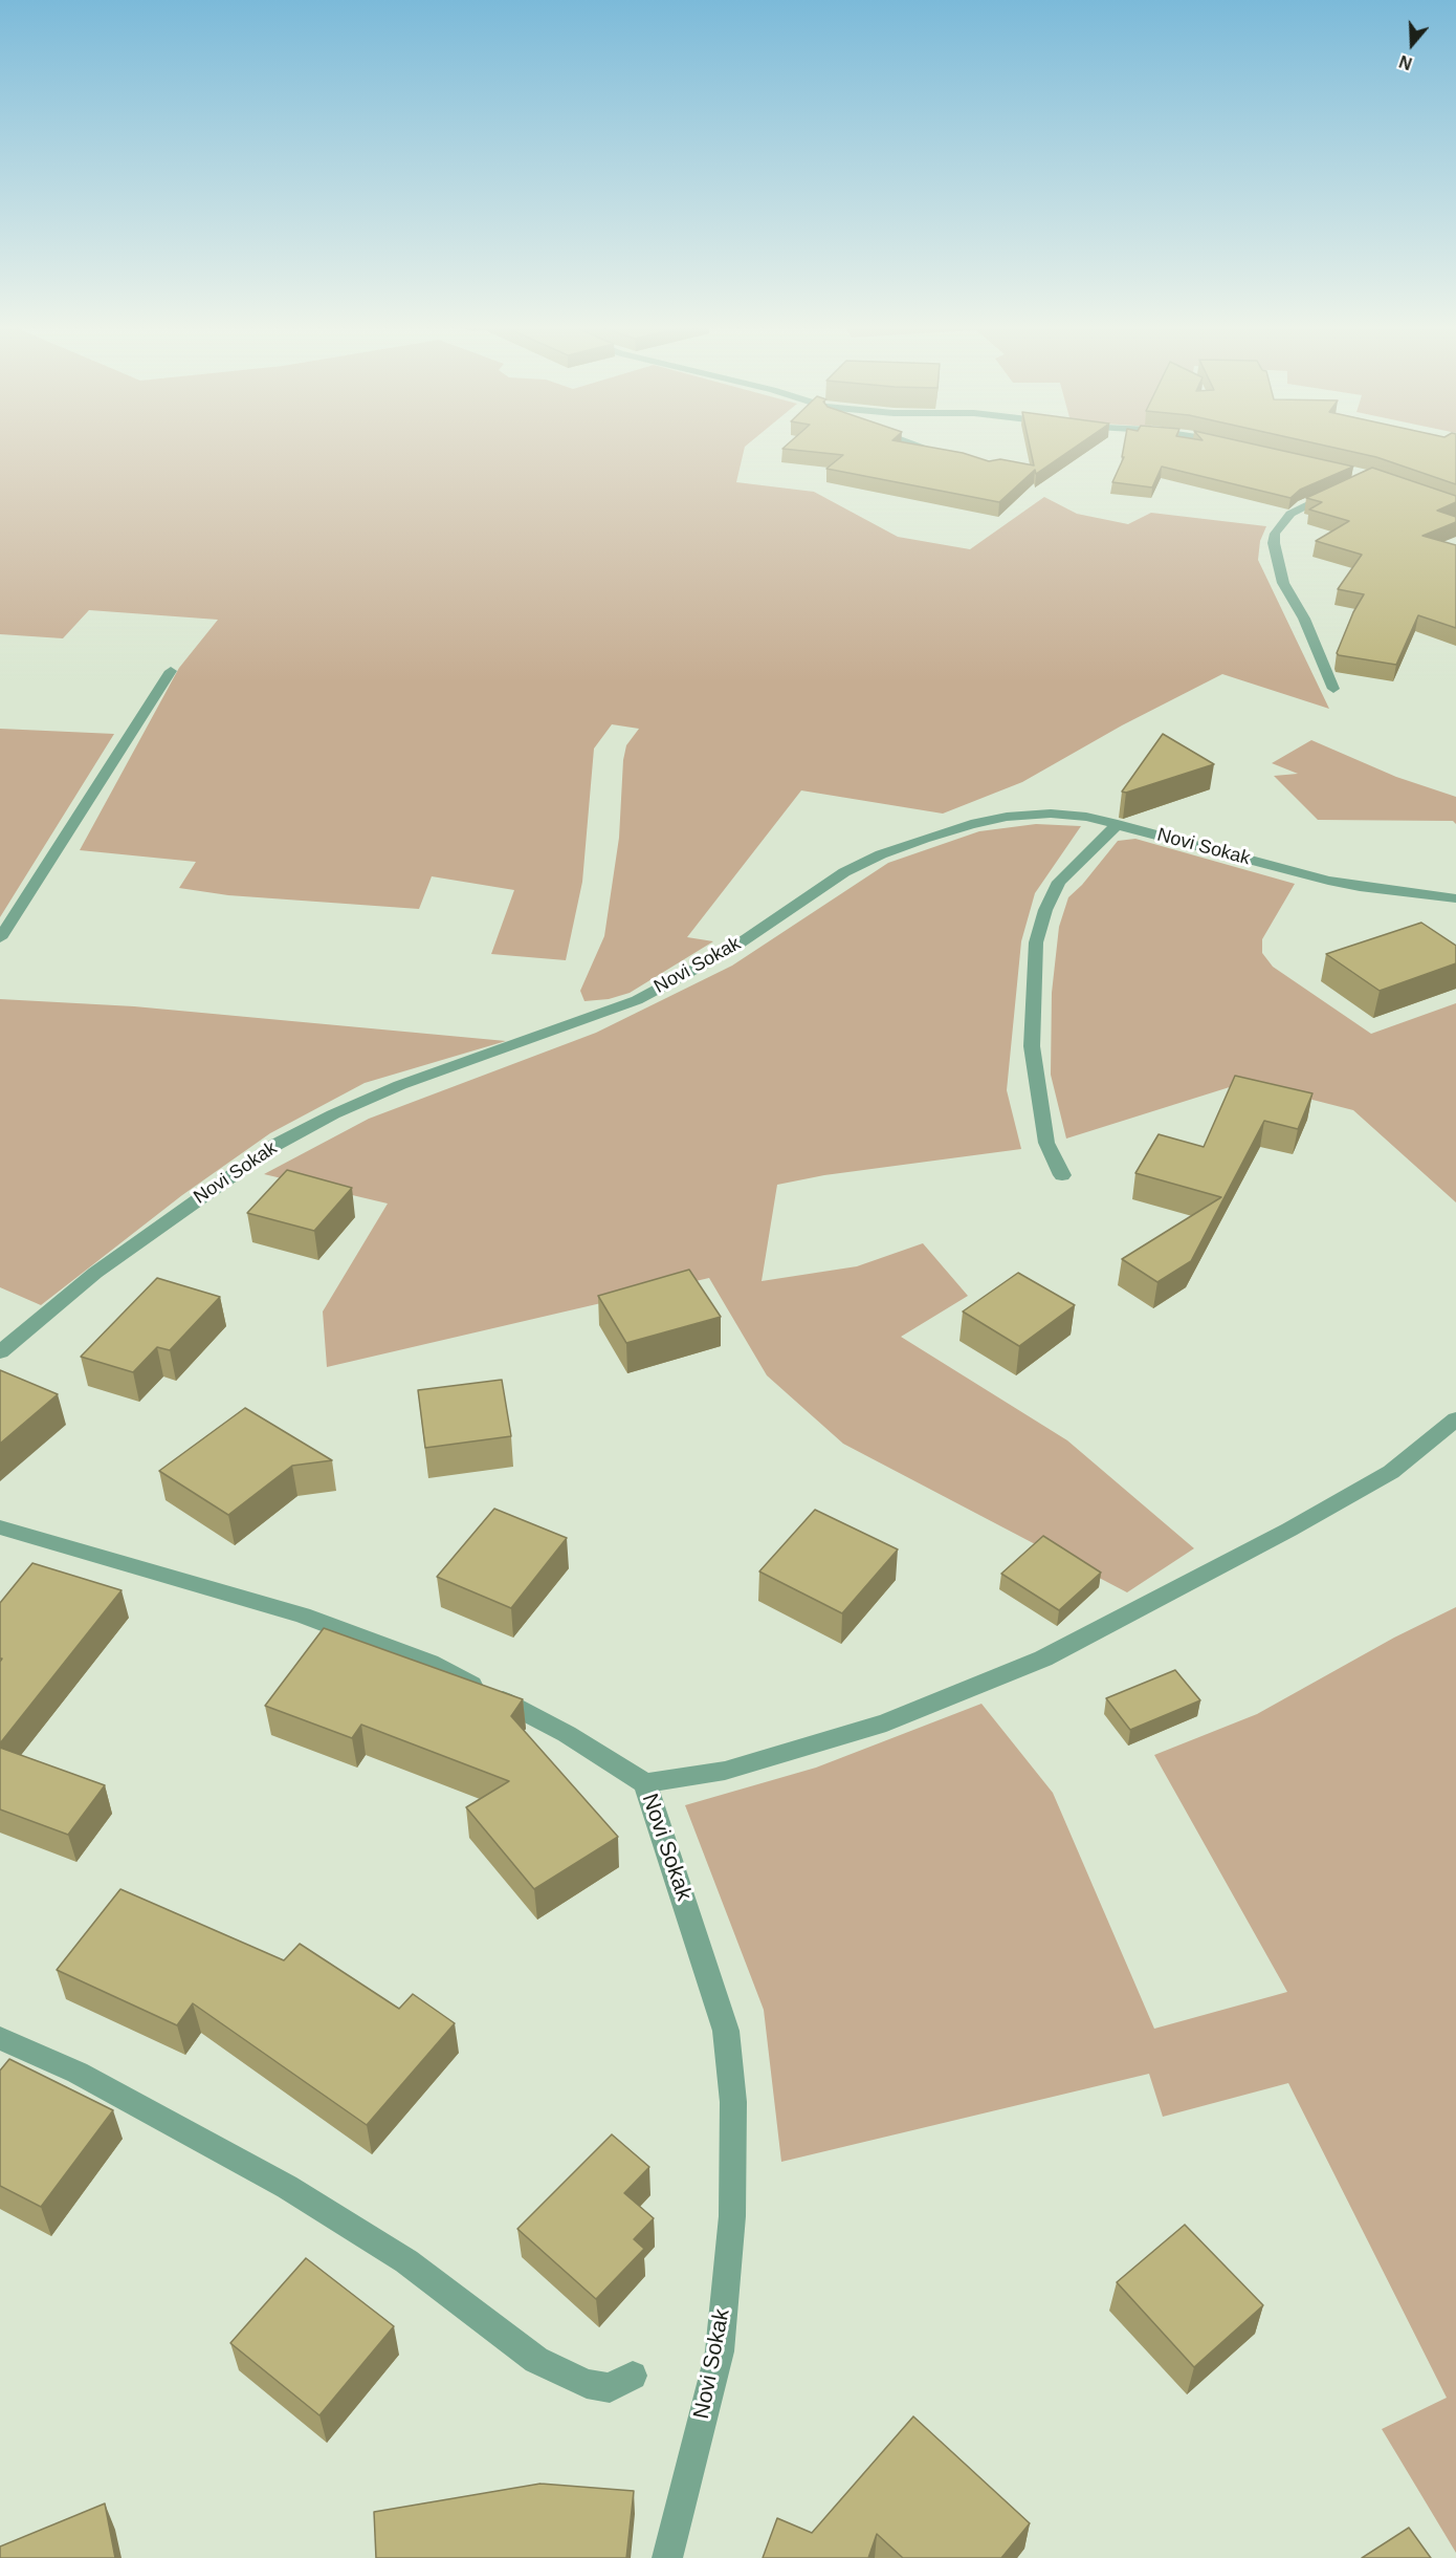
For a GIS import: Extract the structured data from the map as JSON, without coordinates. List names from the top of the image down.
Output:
{
  "streets": {
    "street": ["Novi Sokak"]
  },
  "north": "bottom"
}
